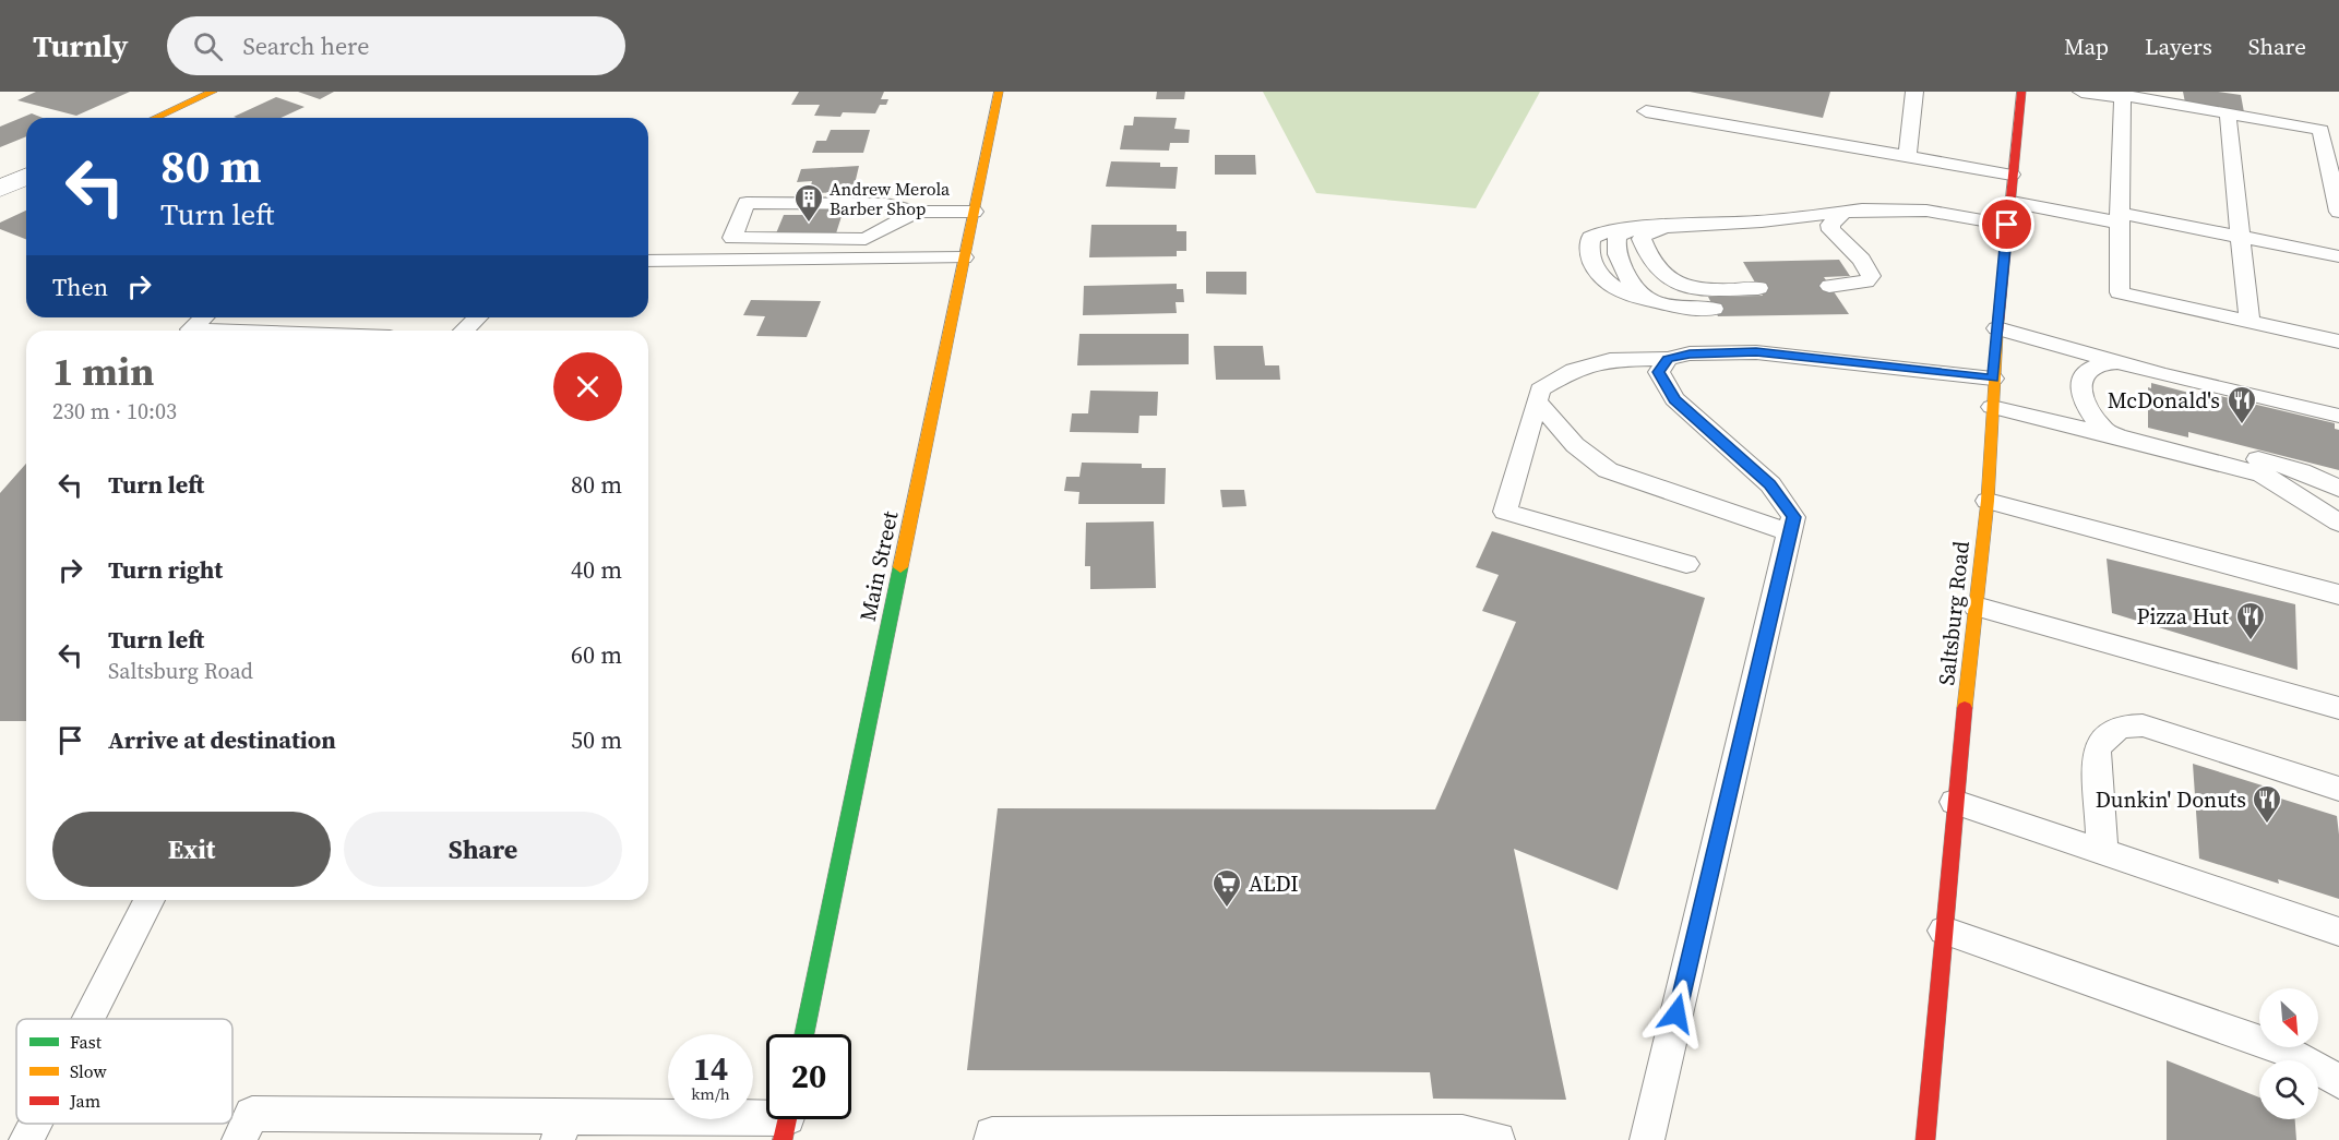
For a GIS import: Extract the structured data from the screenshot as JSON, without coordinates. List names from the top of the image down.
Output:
{
  "streets": {
    "main road": ["Main Street", "Saltsburg Road"]
  },
  "places": {
    "building": ["Andrew Merola Barber Shop"],
    "restaurant": ["McDonald's", "Pizza Hut", "Dunkin' Donuts"],
    "supermarket": ["ALDI"]
  },
  "legend": ["Fast", "Slow", "Jam"],
  "north": "bottom right",
  "page": {
    "header": "Turnly",
    "search": "Search here",
    "nav": ["Map", "Layers", "Share"],
    "turn": ["80 m", "Turn left"],
    "then": "Then",
    "heading": ["1 min", "230 m · 10:03"],
    "list": [
      {
        "name": "Turn left",
        "value": "80 m"
      },
      {
        "name": "Turn right",
        "value": "40 m"
      },
      {
        "name": "Turn left",
        "note": "Saltsburg Road",
        "value": "60 m"
      },
      {
        "name": "Arrive at destination",
        "value": "50 m"
      }
    ],
    "buttons": ["Exit", "Share"],
    "speed": "14 km/h",
    "limit": "20"
  }
}
